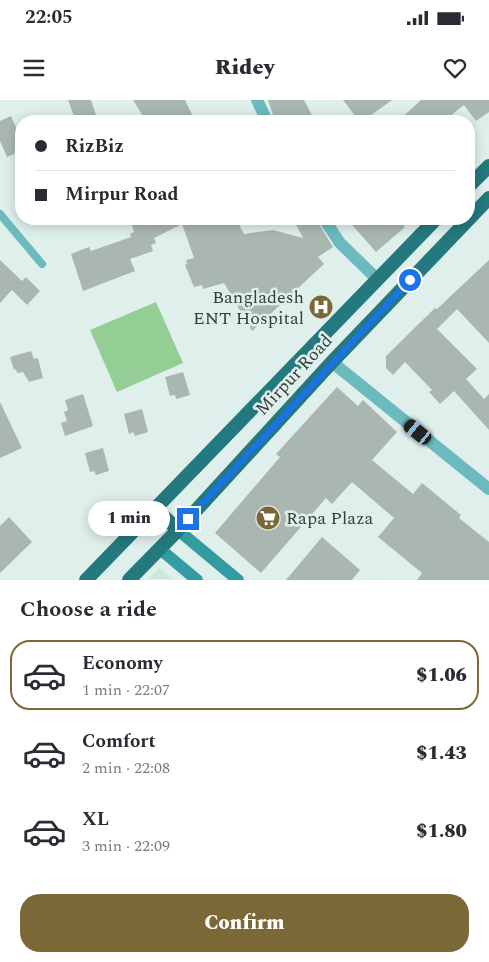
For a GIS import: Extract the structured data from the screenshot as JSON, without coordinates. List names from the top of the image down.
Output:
{
  "streets": {
    "highway": ["Mirpur Road"]
  },
  "places": {
    "hospital": ["Bangladesh ENT Hospital"],
    "supermarket": ["Rapa Plaza"]
  },
  "page": {
    "status": "22:05",
    "header": "Ridey",
    "banner": ["RizBiz", "Mirpur Road"],
    "bubble": "1 min",
    "heading": "Choose a ride",
    "list": [
      {
        "name": "Economy",
        "note": "1 min · 22:07",
        "value": "$1.06"
      },
      {
        "name": "Comfort",
        "note": "2 min · 22:08",
        "value": "$1.43"
      },
      {
        "name": "XL",
        "note": "3 min · 22:09",
        "value": "$1.80"
      }
    ],
    "buttons": "Confirm"
  }
}
